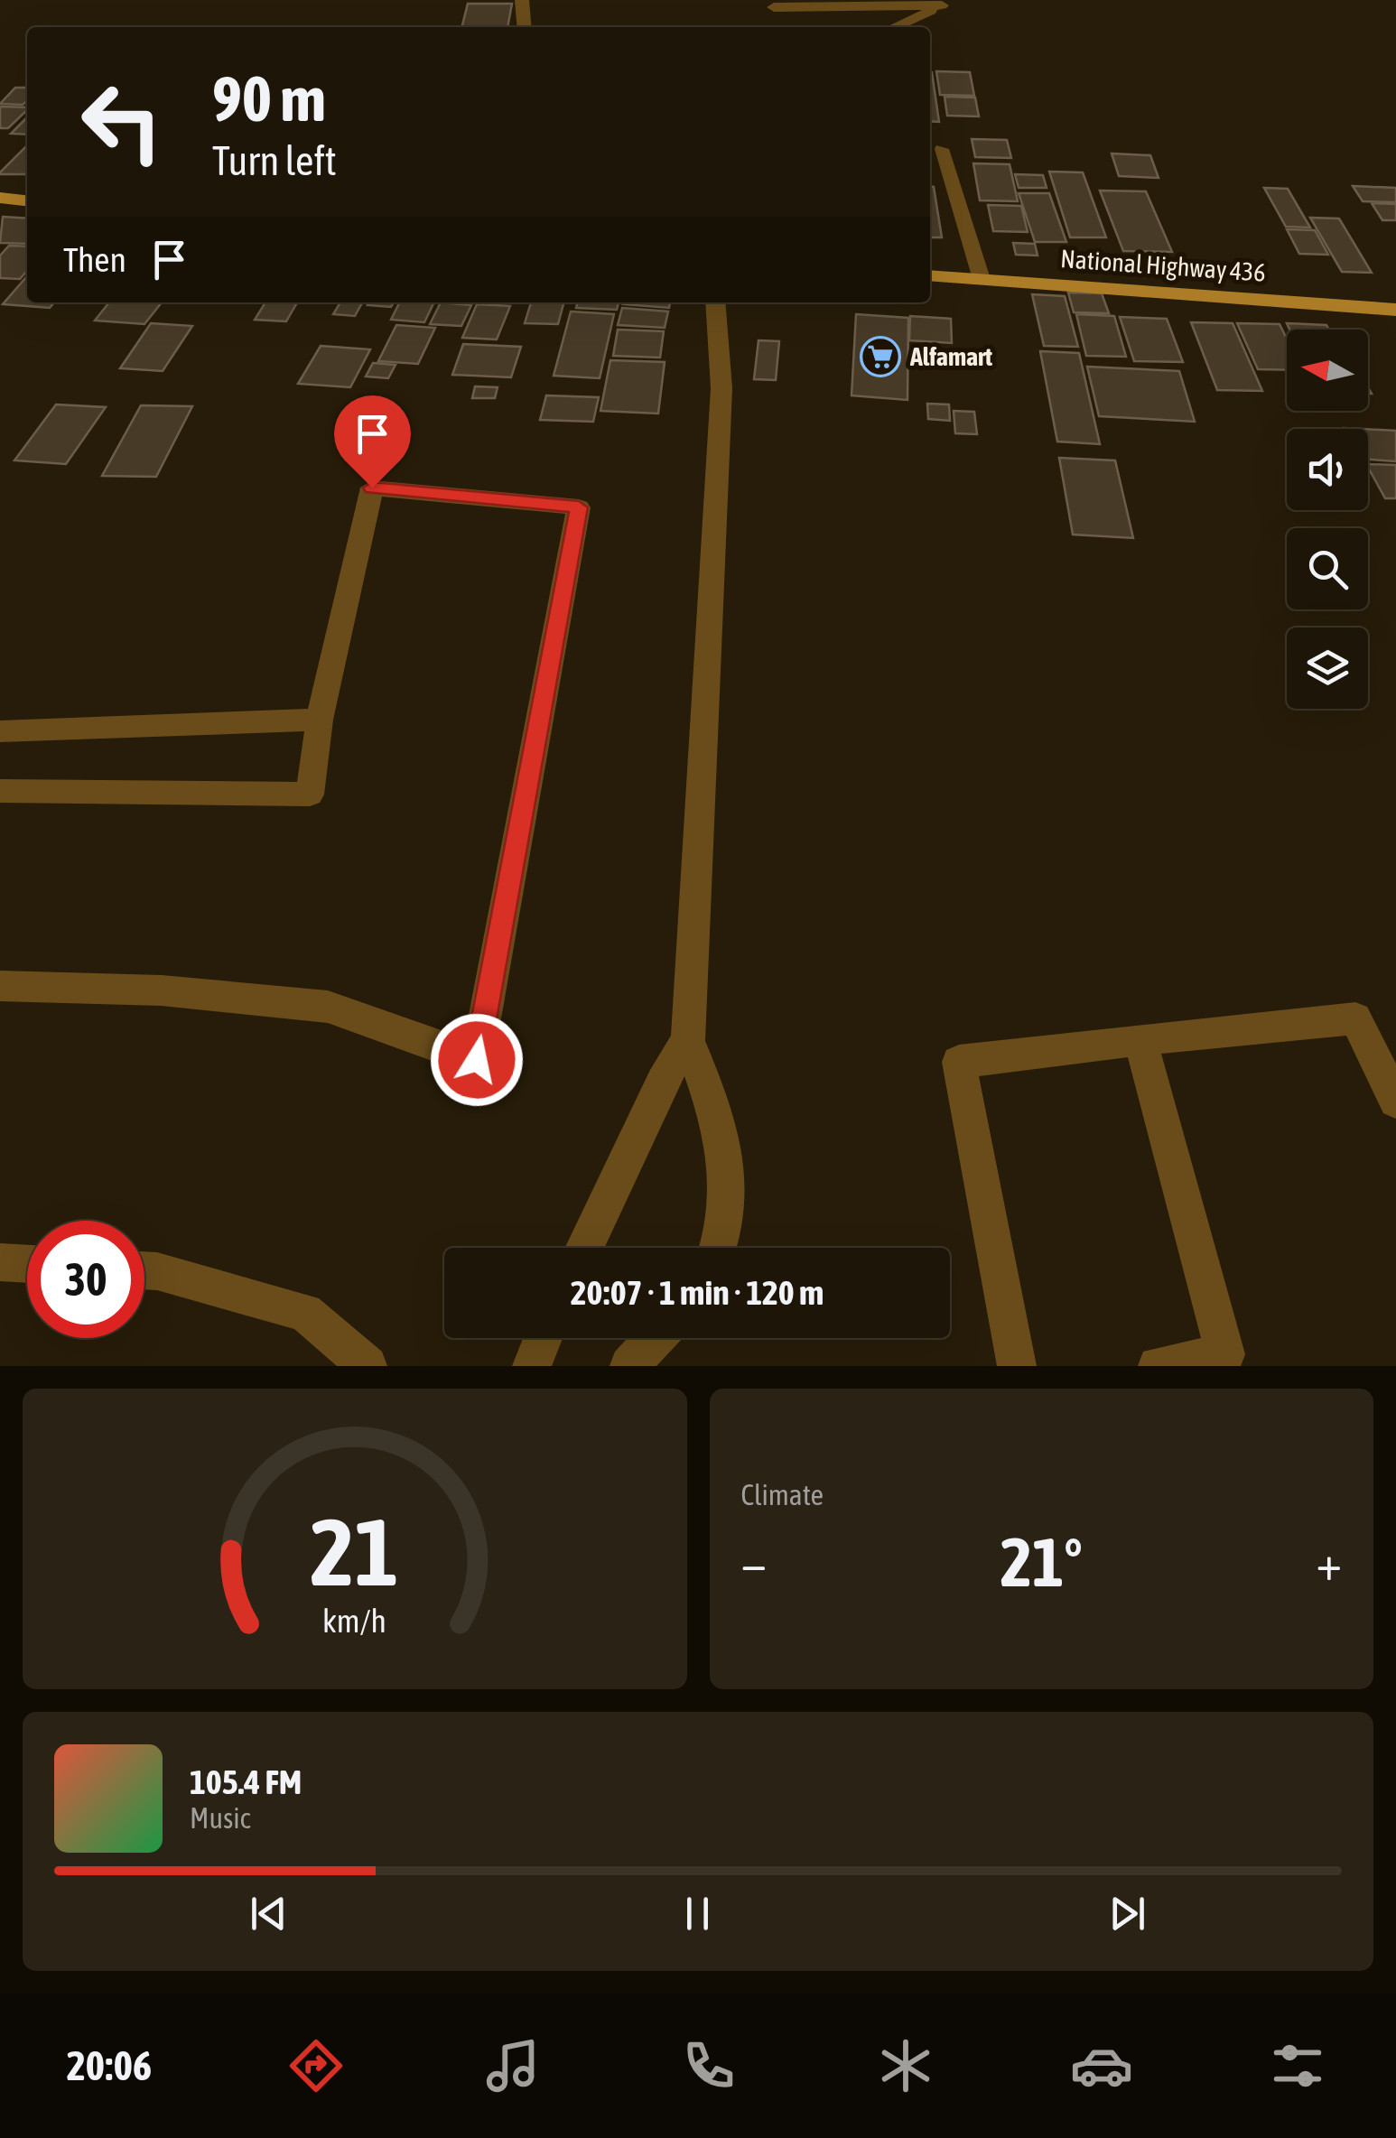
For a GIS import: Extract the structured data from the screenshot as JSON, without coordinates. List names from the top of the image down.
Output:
{
  "streets": {
    "main road": ["National Highway 436"]
  },
  "places": {
    "supermarket": ["Alfamart"]
  },
  "north": "left",
  "page": {
    "turn": ["90 m", "Turn left"],
    "then": "Then",
    "limit": "30",
    "trip": "20:07 · 1 min · 120 m",
    "tile": "Climate",
    "heat": ["−", "21°", "+"],
    "song": ["105.4 FM", "Music"],
    "tabs": "20:06",
    "gauge": ["21", "km/h"]
  }
}
